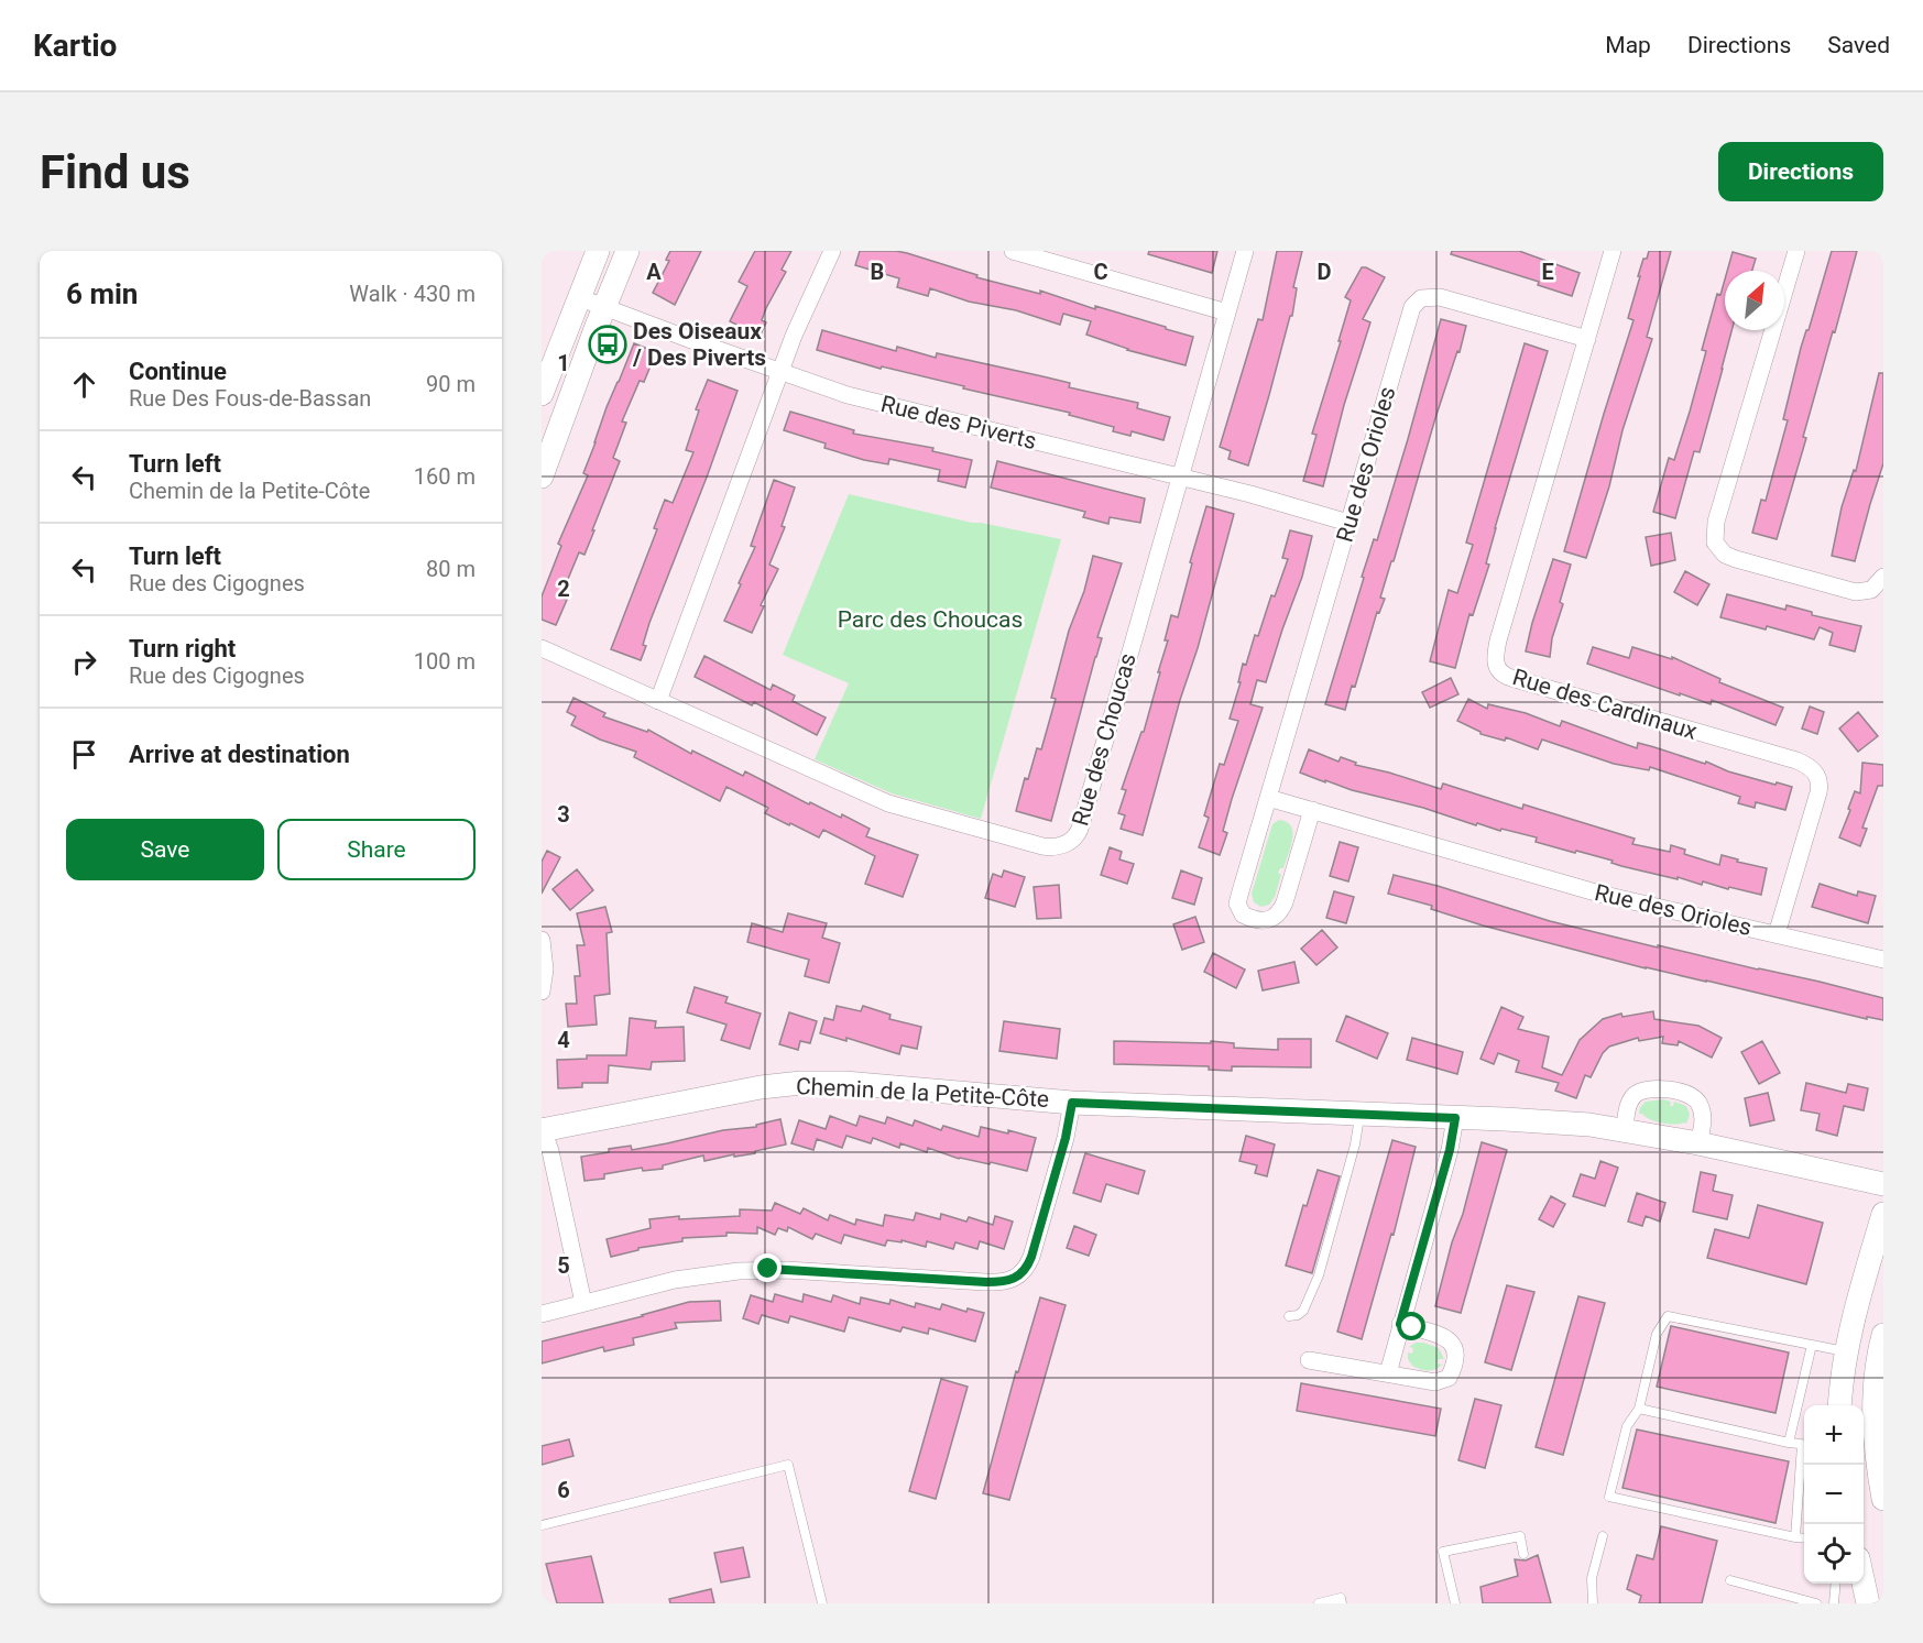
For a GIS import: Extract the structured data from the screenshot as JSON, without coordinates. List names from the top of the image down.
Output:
{
  "streets": {
    "street": [
      "Rue des Piverts",
      "Rue des Orioles",
      "Rue des Cardinaux",
      "Rue des Choucas",
      "Chemin de la Petite-Côte"
    ]
  },
  "crossings": [
    ["Rue des Piverts", "Rue des Orioles"],
    ["Rue des Piverts", "Rue des Choucas"],
    ["Rue des Orioles", "Rue des Cardinaux"]
  ],
  "parks": ["Parc des Choucas"],
  "places": {
    "bus stop": ["Des Oiseaux / Des Piverts"]
  },
  "north": "top right",
  "page": {
    "header": "Kartio",
    "nav": ["Map", "Directions", "Saved"],
    "buttons": [
      "Directions",
      ["Save", "Share"]
    ],
    "title": "Find us",
    "heading": ["6 min", "Walk · 430 m"],
    "list": [
      ["Continue", "Rue Des Fous-de-Bassan", "90 m"],
      ["Turn left", "Chemin de la Petite-Côte", "160 m"],
      ["Turn left", "Rue des Cigognes", "80 m"],
      ["Turn right", "Rue des Cigognes", "100 m"],
      "Arrive at destination"
    ],
    "map_buttons": ["+", "−"]
  },
  "grid": {
    "columns": [
      "A",
      "B",
      "C",
      "D",
      "E"
    ],
    "rows": [
      "1",
      "2",
      "3",
      "4",
      "5",
      "6"
    ]
  }
}
